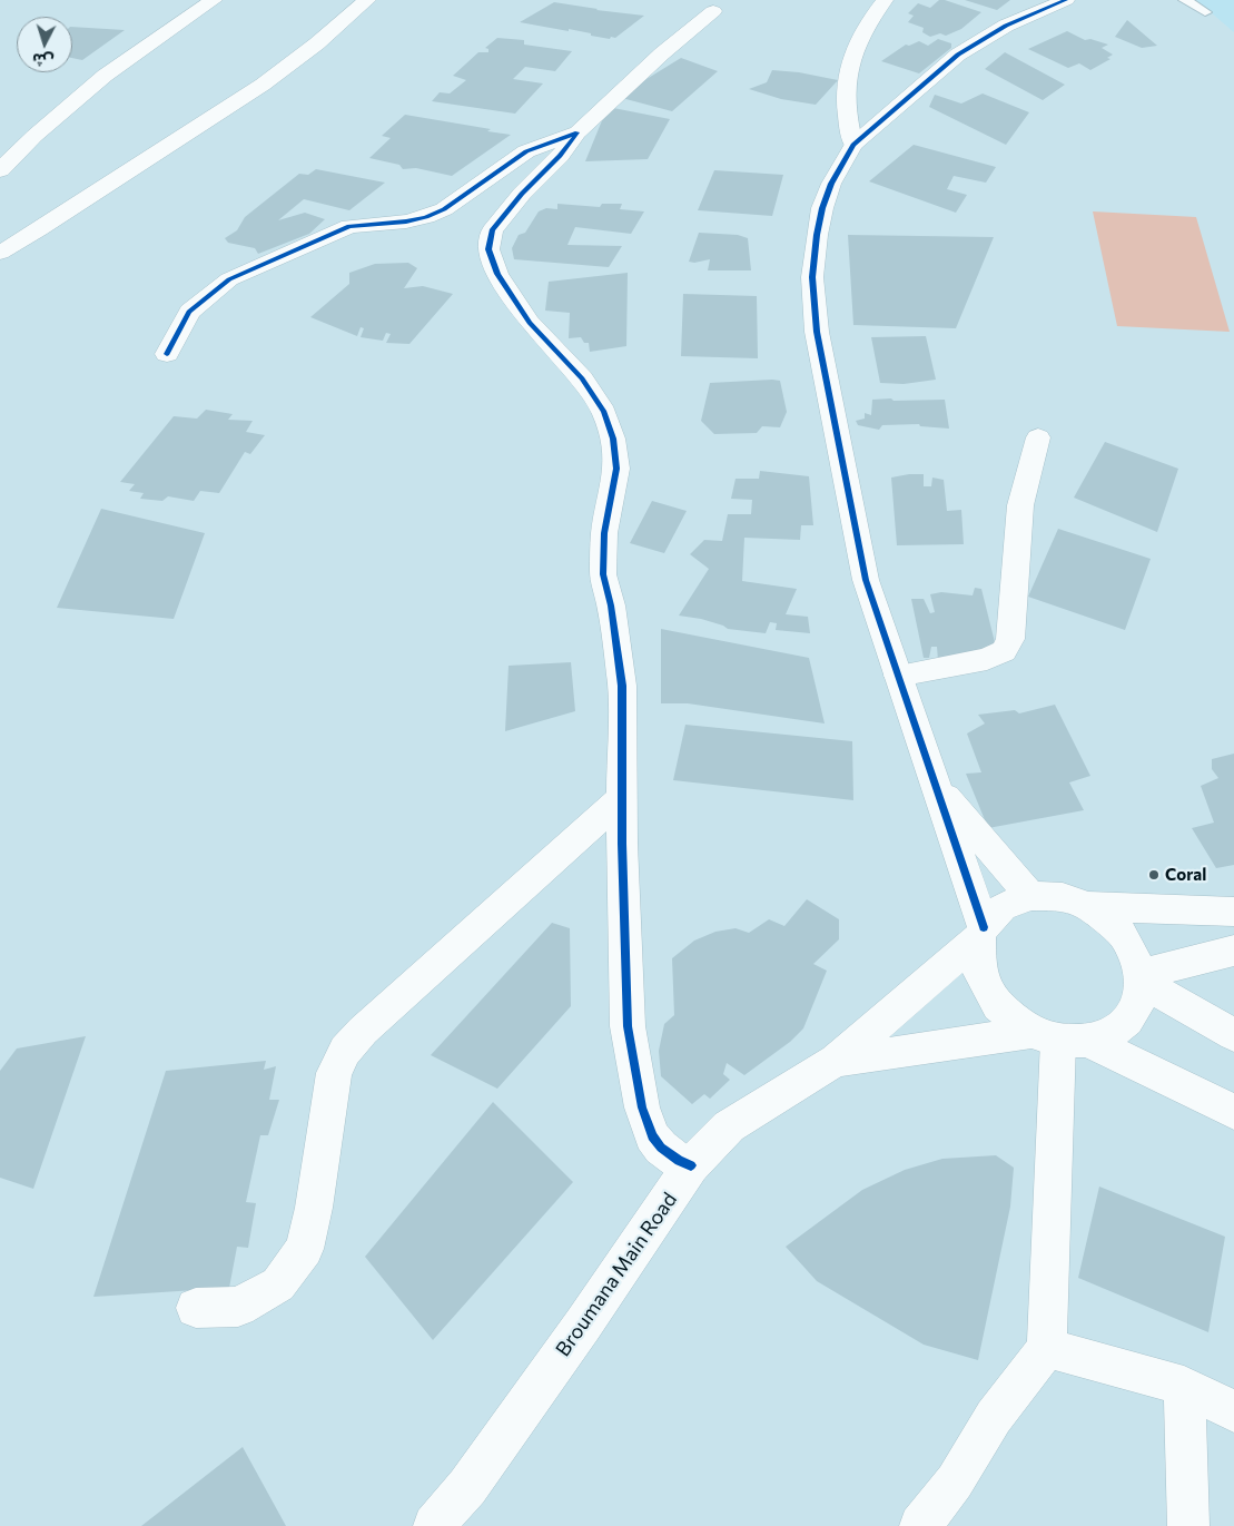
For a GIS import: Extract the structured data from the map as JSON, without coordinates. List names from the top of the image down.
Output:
{
  "streets": {
    "street": ["Broumana Main Road"]
  },
  "places": ["Coral"],
  "north": "bottom"
}
